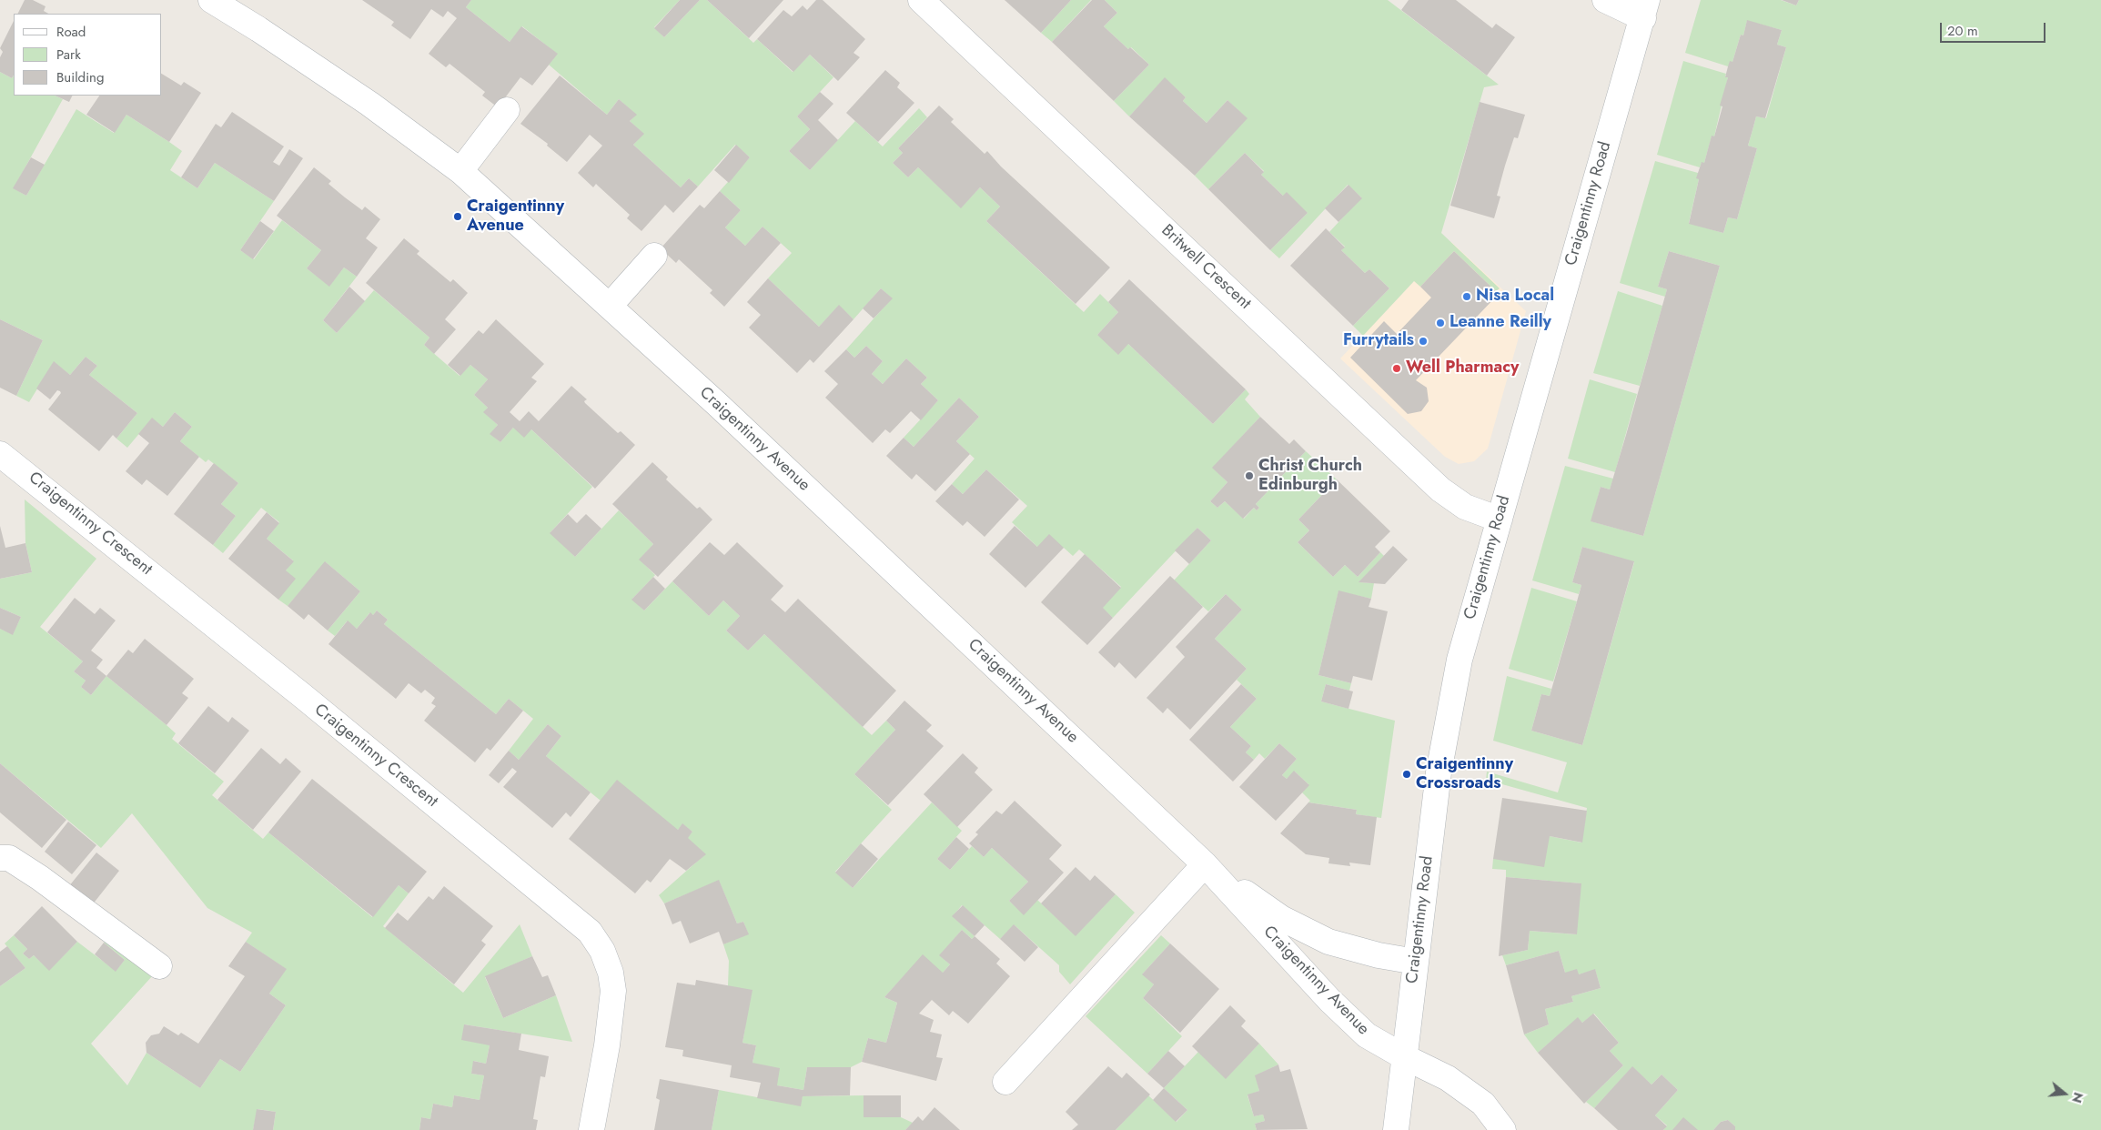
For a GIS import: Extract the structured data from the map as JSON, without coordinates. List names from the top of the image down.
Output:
{
  "streets": {
    "street": [
      "Craigentinny Road",
      "Britwell Crescent",
      "Craigentinny Avenue",
      "Craigentinny Crescent"
    ]
  },
  "crossings": [
    ["Craigentinny Road", "Britwell Crescent"],
    ["Craigentinny Road", "Craigentinny Avenue"]
  ],
  "places": [
    "Craigentinny Avenue",
    "Nisa Local",
    "Leanne Reilly",
    "Furrytails",
    "Well Pharmacy",
    "Christ Church Edinburgh",
    "Craigentinny Crossroads"
  ],
  "legend": ["Road", "Park", "Building"],
  "scale_bar": "20 m",
  "north": "right"
}
